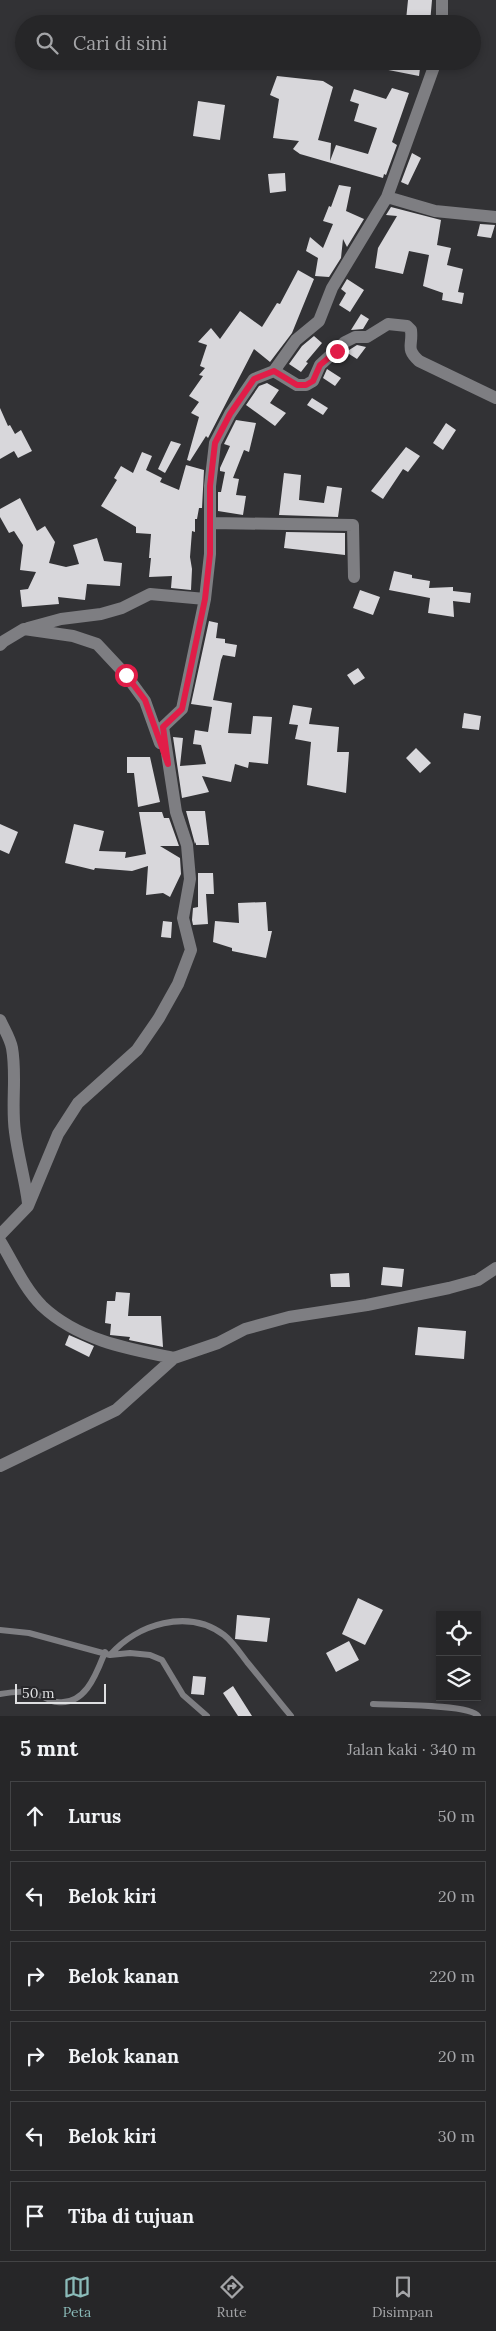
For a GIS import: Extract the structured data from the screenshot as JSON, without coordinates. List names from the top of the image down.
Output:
{
  "scale_bar": "50 m",
  "page": {
    "search": "Cari di sini",
    "scale": "50 m",
    "heading": ["5 mnt", "Jalan kaki · 340 m"],
    "list": [
      ["Lurus", "50 m"],
      ["Belok kiri", "20 m"],
      ["Belok kanan", "220 m"],
      ["Belok kanan", "20 m"],
      ["Belok kiri", "30 m"],
      "Tiba di tujuan"
    ],
    "nav": ["Peta", "Rute", "Disimpan"]
  }
}
